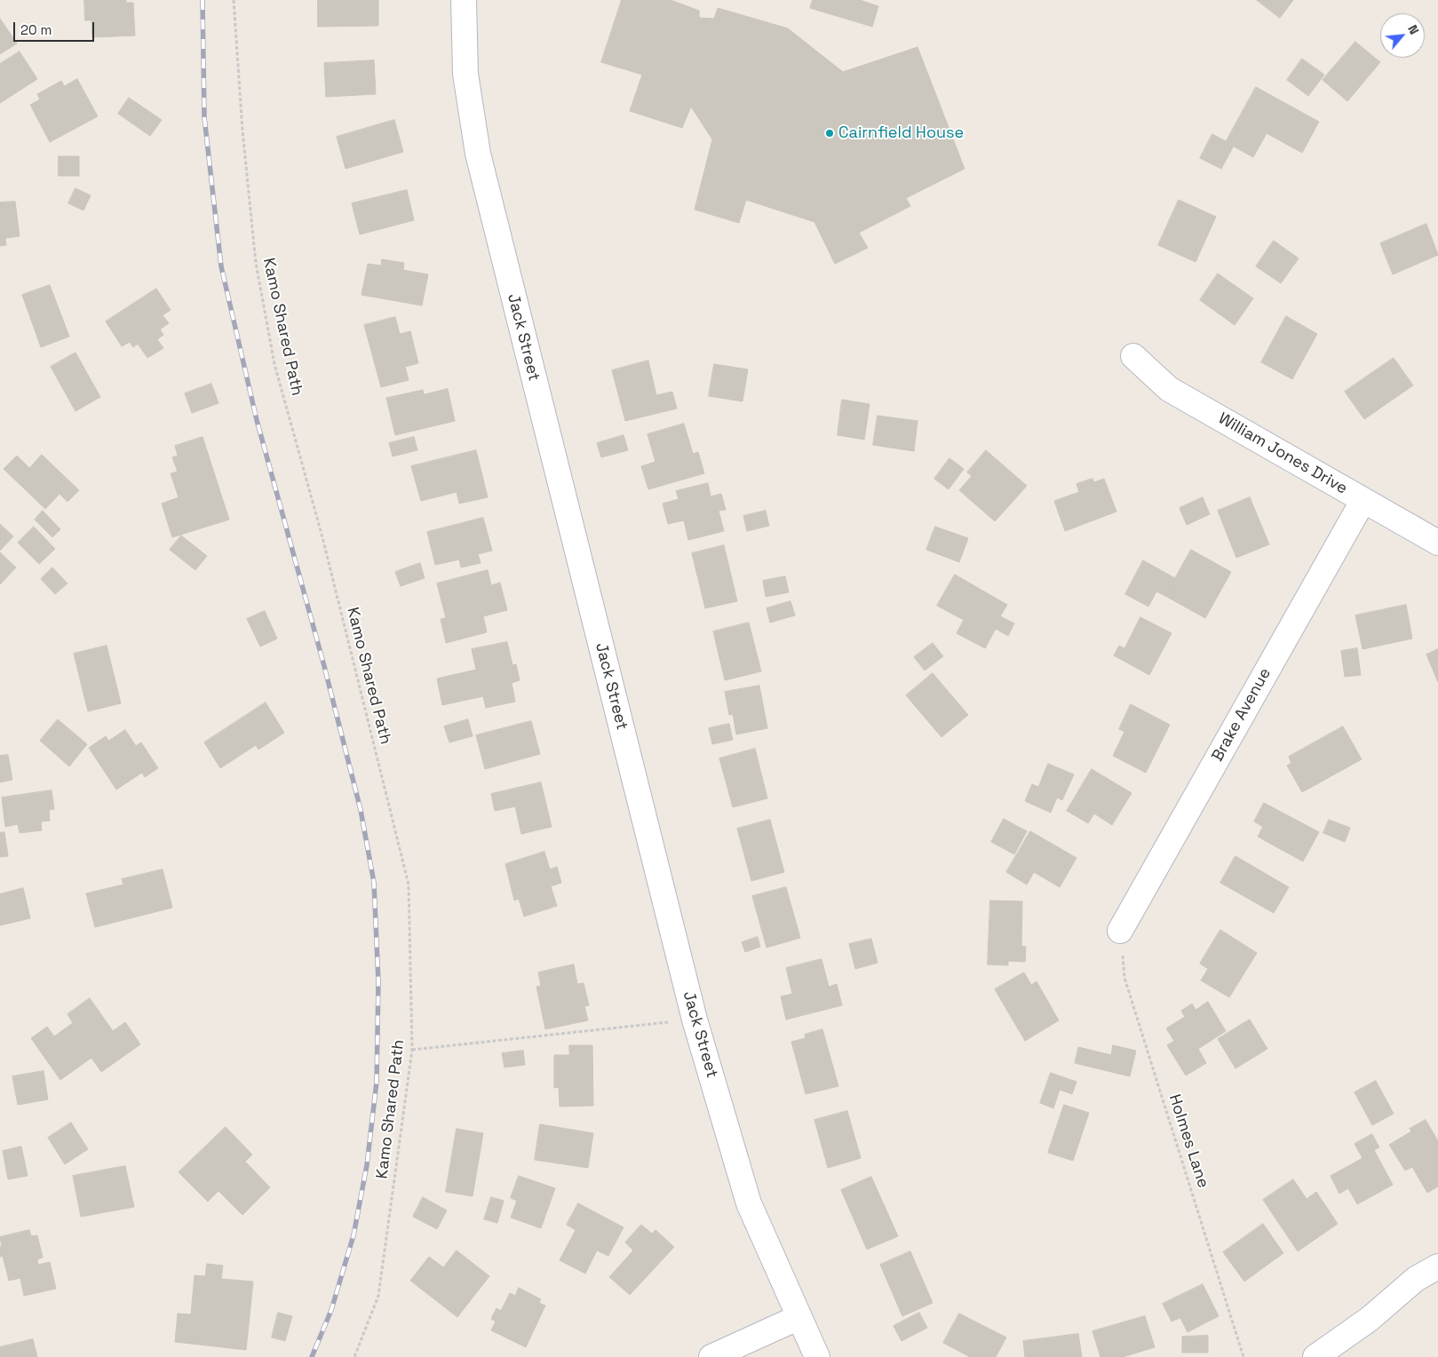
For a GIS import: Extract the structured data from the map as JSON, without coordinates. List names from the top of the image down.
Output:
{
  "streets": {
    "street": ["Jack Street", "William Jones Drive", "Brake Avenue"],
    "path": ["Kamo Shared Path", "Holmes Lane"]
  },
  "crossings": [
    ["William Jones Drive", "Brake Avenue"],
    ["Brake Avenue", "Holmes Lane"]
  ],
  "places": ["Cairnfield House"],
  "scale_bar": "20 m",
  "north": "top right"
}
